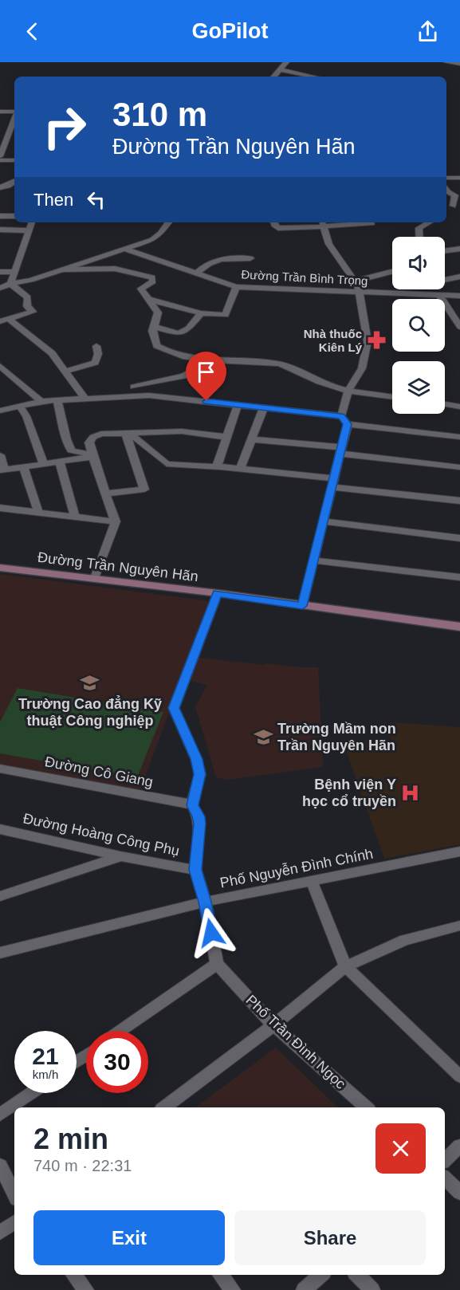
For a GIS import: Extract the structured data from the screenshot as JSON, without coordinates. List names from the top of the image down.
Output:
{
  "streets": {
    "street": [
      "Đường Trần Bình Trọng",
      "Đường Trần Nguyên Hãn",
      "Đường Cô Giang",
      "Đường Hoàng Công Phụ",
      "Phố Nguyễn Đình Chính",
      "Phố Trần Đình Ngọc"
    ]
  },
  "places": {
    "pharmacy": ["Nhà thuốc Kiên Lý"],
    "school or university": ["Trường Cao đẳng Kỹ thuật Công nghiệp", "Trường Mầm non Trần Nguyên Hãn"],
    "hospital": ["Bệnh viện Y học cổ truyền"]
  },
  "page": {
    "header": "GoPilot",
    "turn": ["310 m", "Đường Trần Nguyên Hãn"],
    "then": "Then",
    "speed": "21 km/h",
    "limit": "30",
    "heading": ["2 min", "740 m · 22:31"],
    "buttons": ["Exit", "Share"]
  }
}
